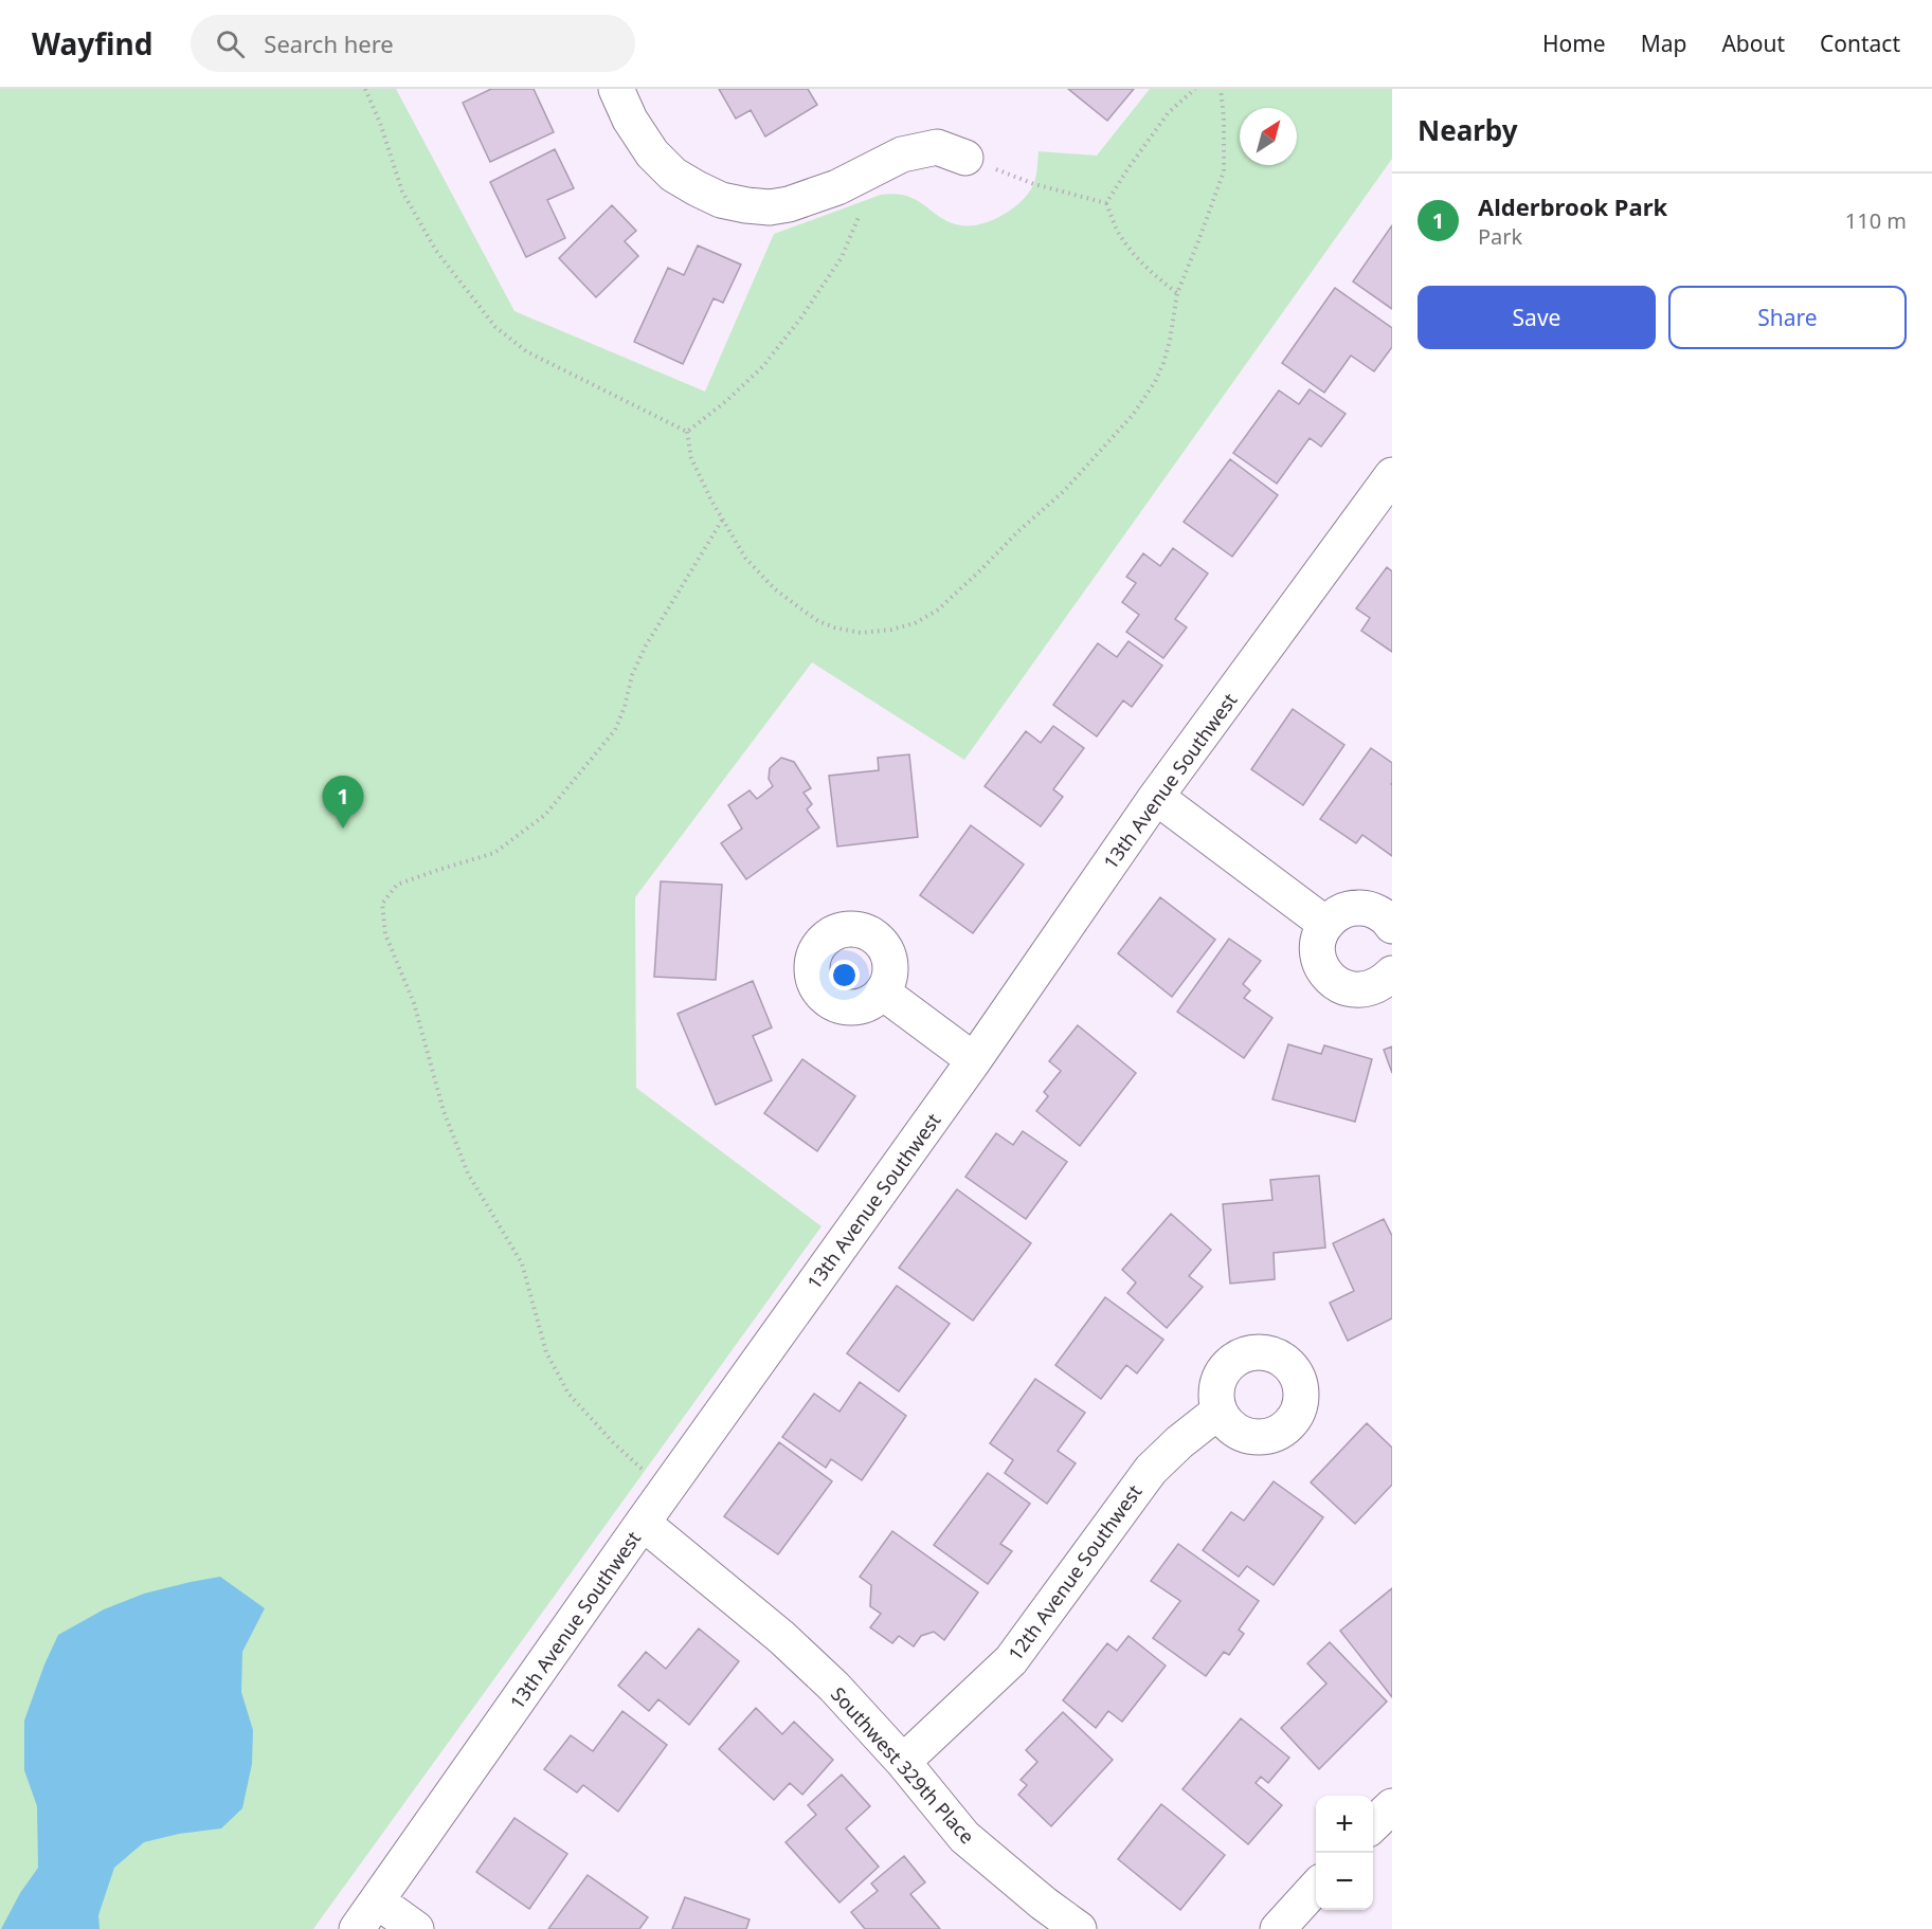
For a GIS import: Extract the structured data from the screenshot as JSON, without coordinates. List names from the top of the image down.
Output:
{
  "streets": {
    "street": ["13th Avenue Southwest", "12th Avenue Southwest", "Southwest 329th Place"]
  },
  "crossings": [
    ["13th Avenue Southwest", "Southwest 329th Place"],
    ["12th Avenue Southwest", "Southwest 329th Place"]
  ],
  "north": "top right",
  "page": {
    "header": "Wayfind",
    "search": "Search here",
    "nav": [
      "Home",
      "Map",
      "About",
      "Contact"
    ],
    "heading": "Nearby",
    "list": [
      {
        "mark": "1",
        "name": "Alderbrook Park",
        "note": "Park",
        "value": "110 m"
      }
    ],
    "buttons": ["Save", "Share"],
    "pins": "1",
    "map_buttons": ["+", "−"]
  }
}
